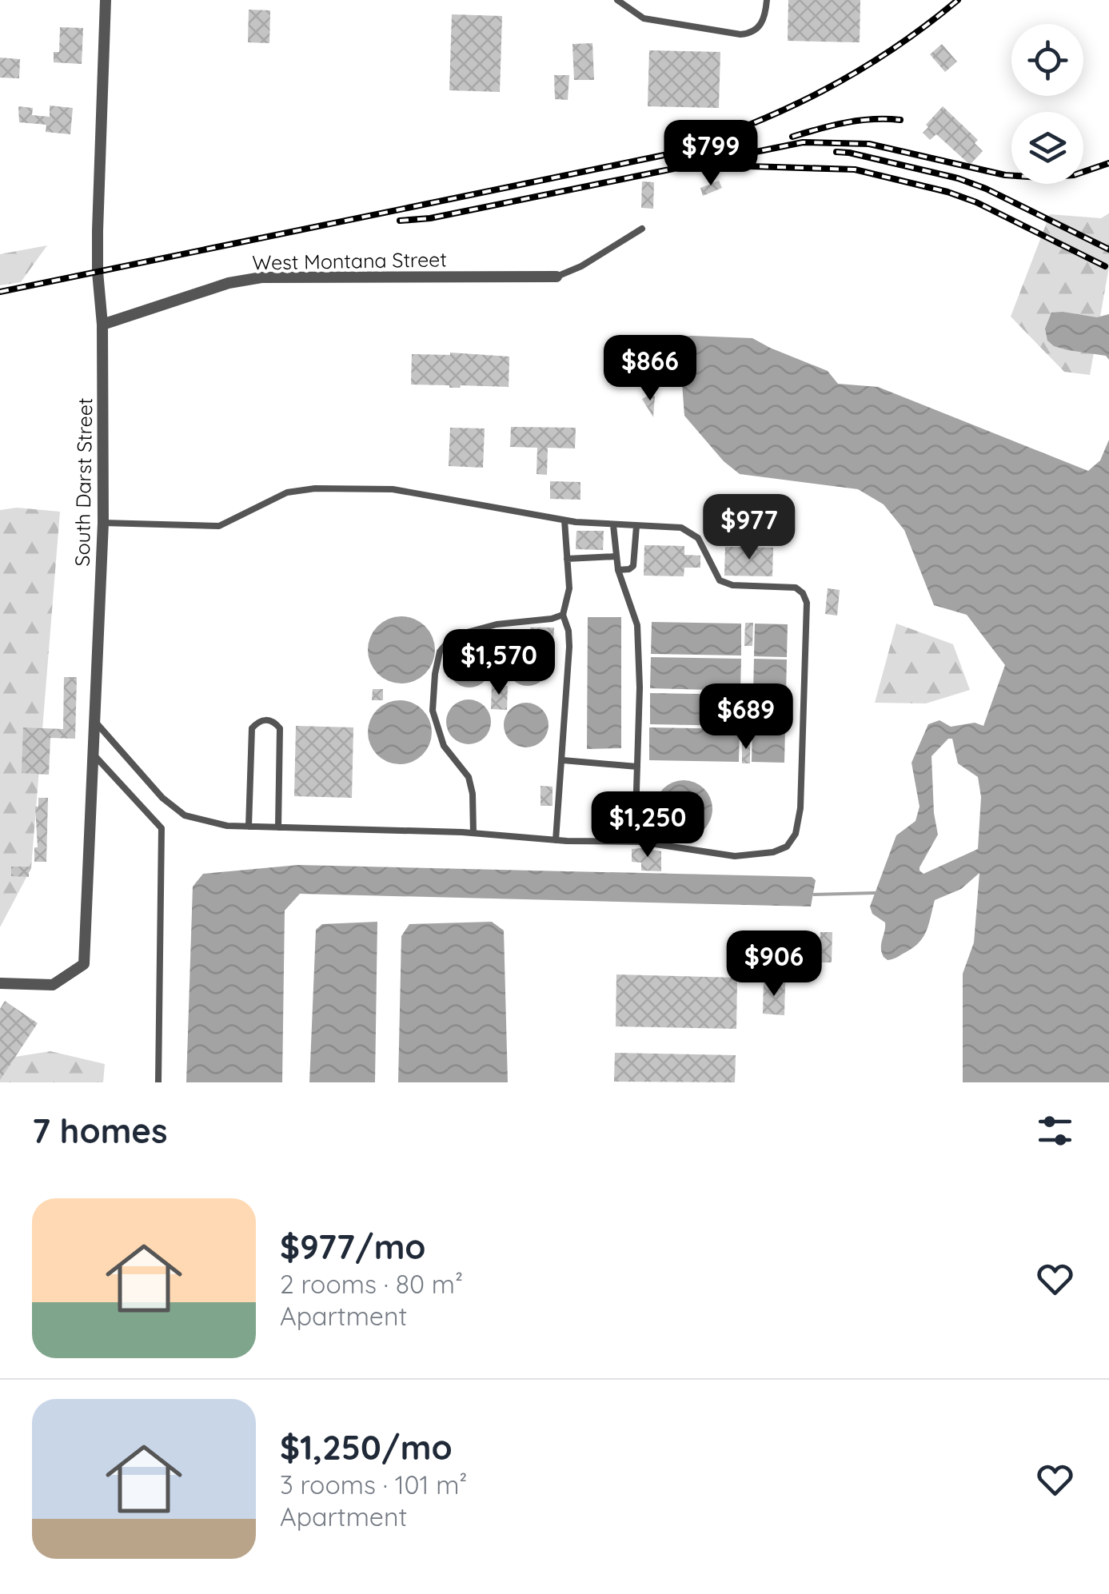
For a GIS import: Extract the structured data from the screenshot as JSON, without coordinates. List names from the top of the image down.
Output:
{
  "streets": {
    "street": ["West Montana Street", "South Darst Street"]
  },
  "crossings": [
    ["West Montana Street", "South Darst Street"]
  ],
  "page": {
    "price": [
      "$799",
      "$866",
      "$977",
      "$1,570",
      "$689",
      "$1,250",
      "$906"
    ],
    "heading": "7 homes",
    "list": [
      {
        "name": "$977/mo",
        "note": "2 rooms · 80 m² · Apartment"
      },
      {
        "name": "$1,250/mo",
        "note": "3 rooms · 101 m² · Apartment"
      }
    ]
  }
}
